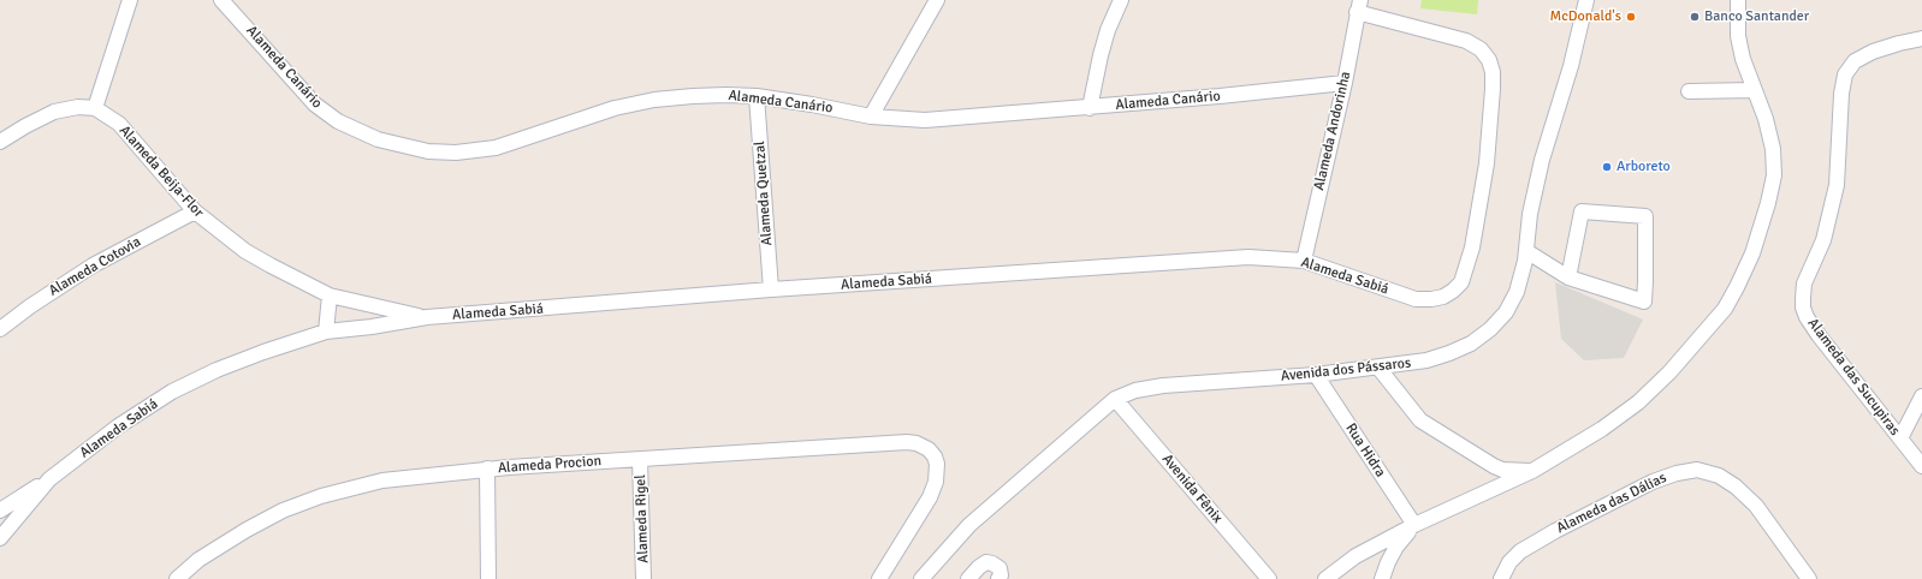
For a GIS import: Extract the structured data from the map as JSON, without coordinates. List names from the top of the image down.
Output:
{
  "streets": {
    "street": [
      "Alameda Canário",
      "Alameda Andorinha",
      "Alameda Beija-Flor",
      "Alameda Quetzal",
      "Alameda Cotovia",
      "Alameda Sabiá",
      "Avenida dos Pássaros",
      "Alameda das Sucupiras",
      "Rua Hidra",
      "Alameda Procion",
      "Avenida Fênix",
      "Alameda das Dálias",
      "Alameda Rigel"
    ]
  },
  "crossings": [
    ["Alameda Canário", "Alameda Andorinha"],
    ["Alameda Canário", "Alameda Quetzal"],
    ["Alameda Andorinha", "Alameda Sabiá"],
    ["Alameda Beija-Flor", "Alameda Cotovia"],
    ["Alameda Beija-Flor", "Alameda Sabiá"],
    ["Alameda Quetzal", "Alameda Sabiá"],
    ["Avenida dos Pássaros", "Rua Hidra"],
    ["Avenida dos Pássaros", "Avenida Fênix"],
    ["Alameda Procion", "Alameda Rigel"]
  ],
  "places": ["McDonald's", "Banco Santander", "Arboreto"]
}
